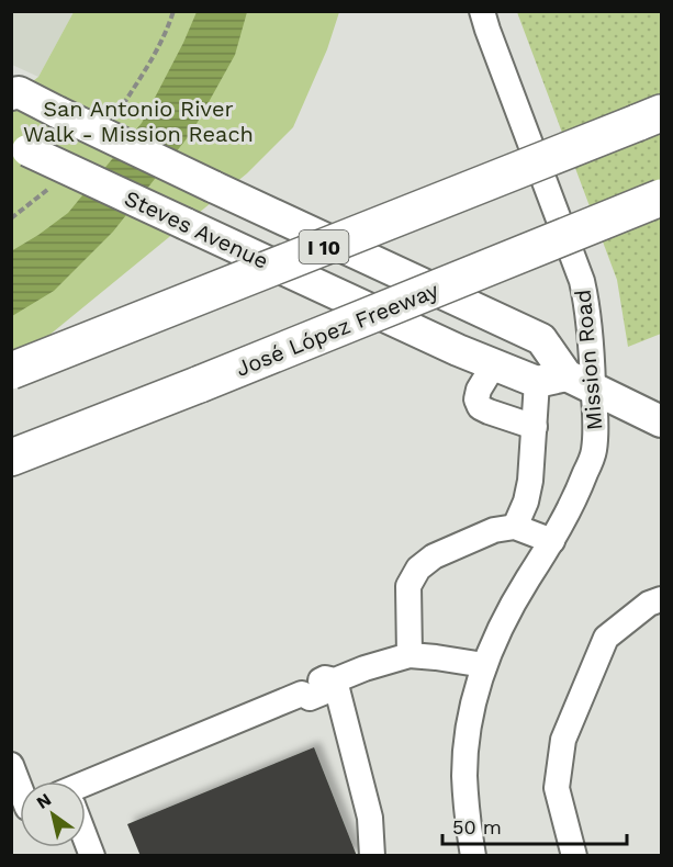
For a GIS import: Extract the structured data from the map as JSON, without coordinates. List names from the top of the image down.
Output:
{
  "streets": {
    "highway": ["I 10", "José López Freeway"],
    "main road": ["Steves Avenue"],
    "street": ["Mission Road"]
  },
  "crossings": [
    ["Steves Avenue", "Mission Road"]
  ],
  "parks": ["San Antonio River Walk - Mission Reach"],
  "scale_bar": "50 m",
  "north": "top left"
}
